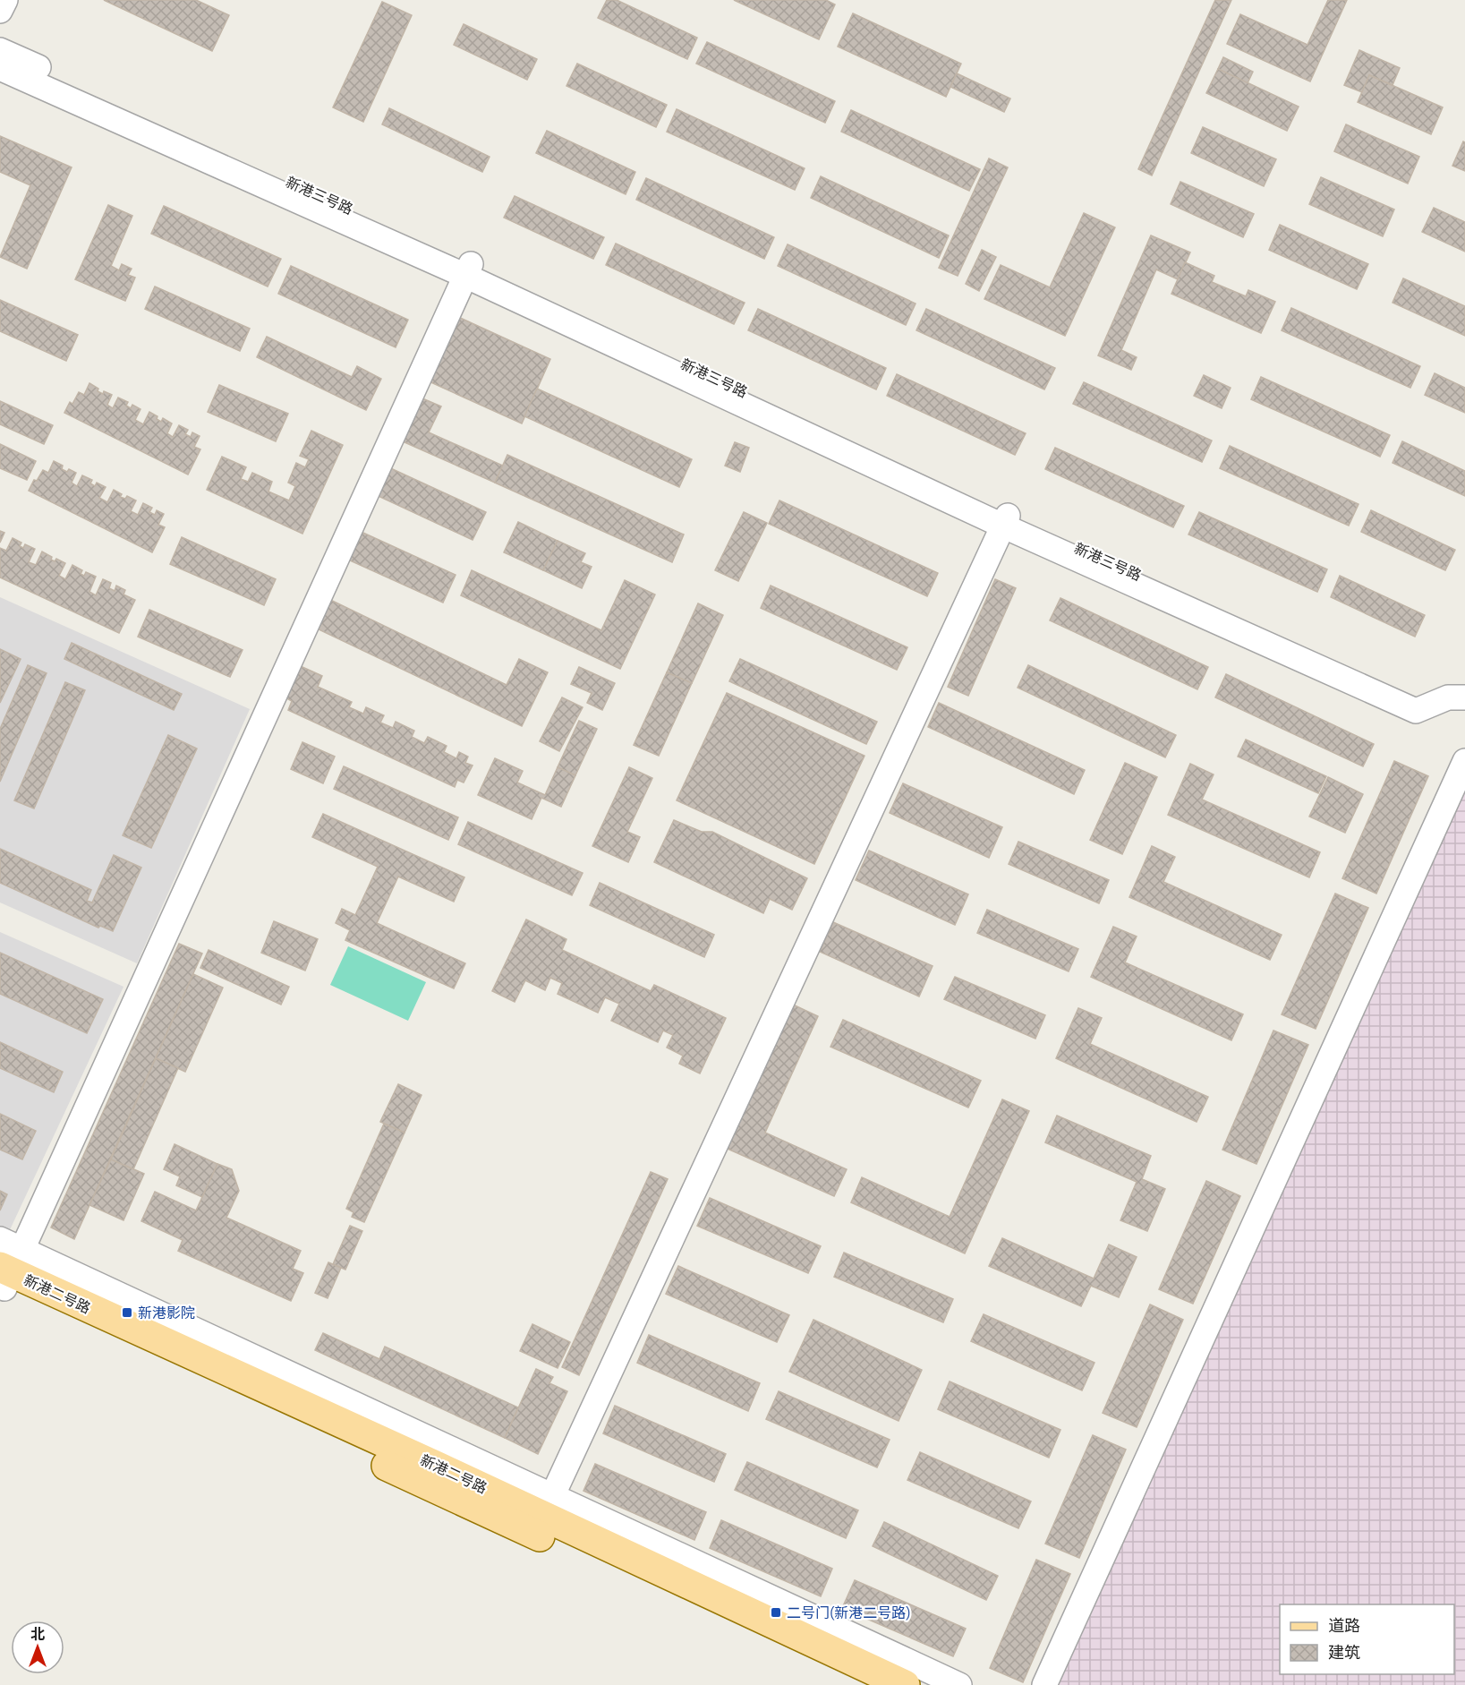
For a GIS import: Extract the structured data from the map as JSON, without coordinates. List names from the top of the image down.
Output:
{
  "streets": {
    "main road": ["新港二号路"],
    "street": ["新港三号路"]
  },
  "places": {
    "transit": ["新港影院", "二号门(新港二号路)"]
  },
  "legend": ["道路", "建筑"],
  "north": "top"
}
